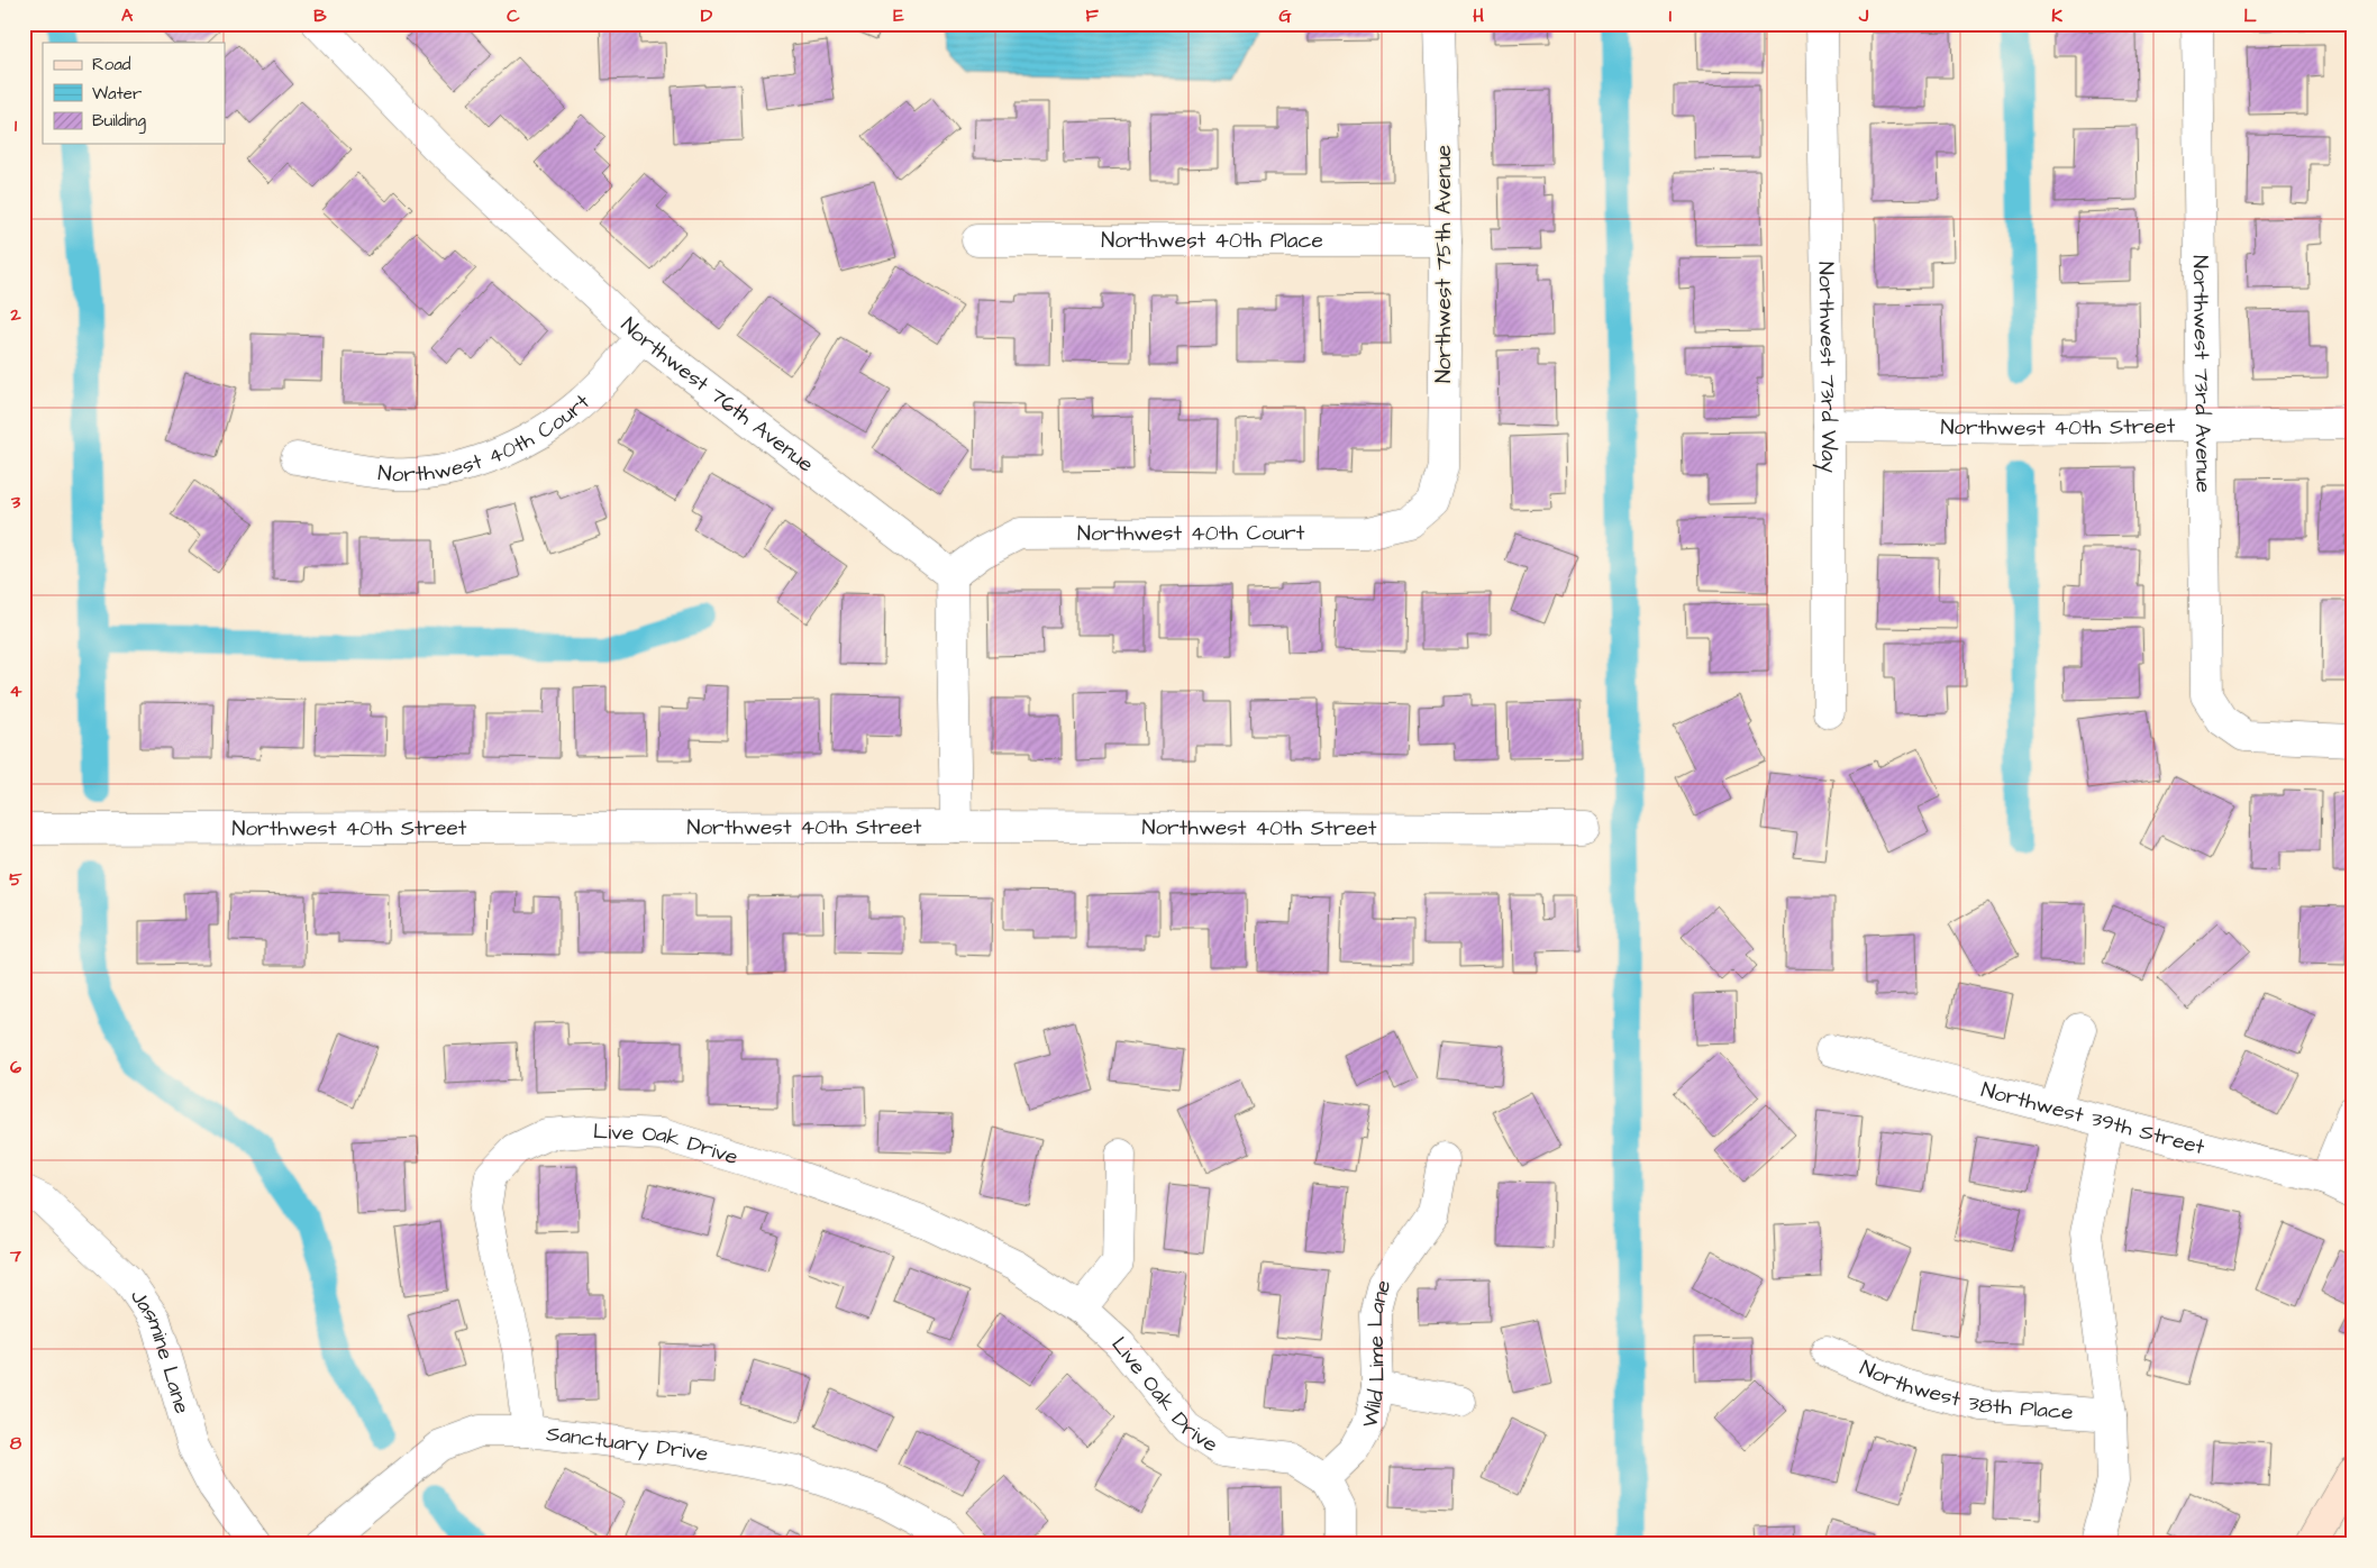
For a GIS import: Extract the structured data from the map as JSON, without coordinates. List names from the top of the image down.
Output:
{
  "streets": {
    "street": [
      "Northwest 40th Place",
      "Northwest 75th Avenue",
      "Northwest 73rd Way",
      "Northwest 73rd Avenue",
      "Northwest 76th Avenue",
      "Northwest 40th Street",
      "Northwest 40th Court",
      "Northwest 39th Street",
      "Live Oak Drive",
      "Jasmine Lane",
      "Wild Lime Lane",
      "Northwest 38th Place",
      "Sanctuary Drive"
    ]
  },
  "crossings": [
    ["Northwest 40th Place", "Northwest 75th Avenue"],
    ["Northwest 75th Avenue", "Northwest 40th Court"],
    ["Northwest 73rd Way", "Northwest 40th Street"],
    ["Northwest 73rd Avenue", "Northwest 40th Street"],
    ["Northwest 76th Avenue", "Northwest 40th Court"],
    ["Live Oak Drive", "Wild Lime Lane"],
    ["Live Oak Drive", "Sanctuary Drive"]
  ],
  "legend": ["Road", "Water", "Building"],
  "grid": {
    "columns": [
      "A",
      "B",
      "C",
      "D",
      "E",
      "F",
      "G",
      "H",
      "I",
      "J",
      "K",
      "L"
    ],
    "rows": [
      "1",
      "2",
      "3",
      "4",
      "5",
      "6",
      "7",
      "8"
    ]
  }
}
